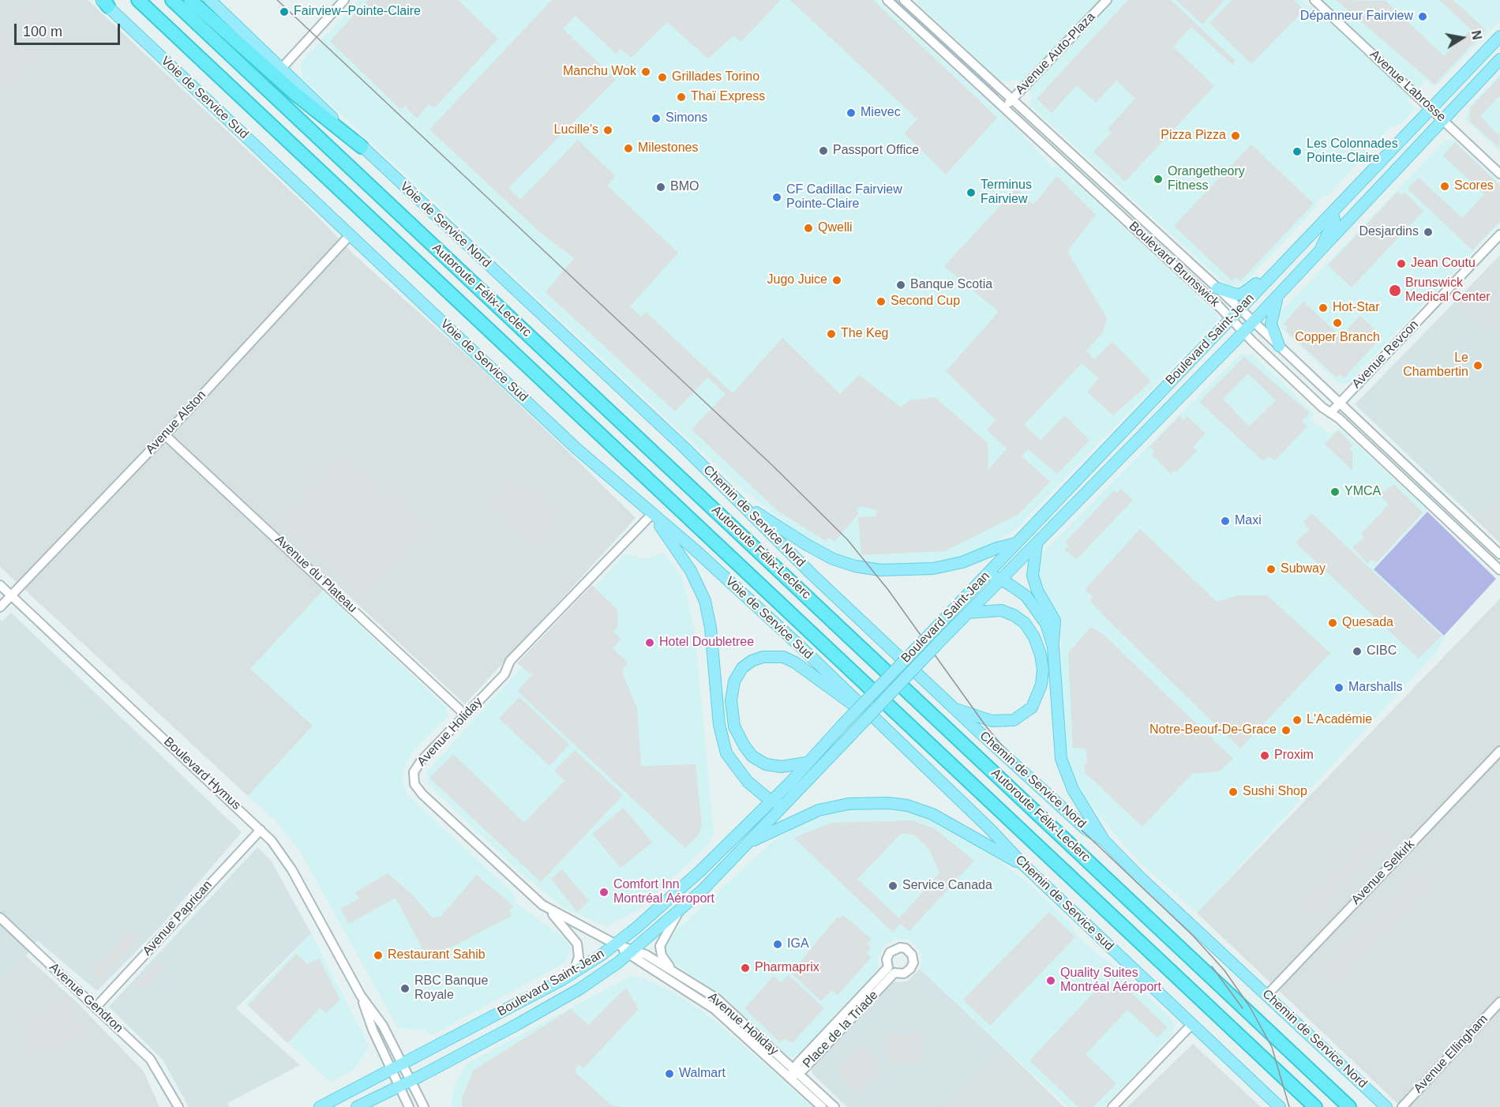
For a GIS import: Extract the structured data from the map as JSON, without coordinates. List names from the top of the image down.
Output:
{
  "streets": {
    "highway": ["Autoroute Félix-Leclerc"],
    "main road": [
      "Voie de Service Sud",
      "Voie de Service Nord",
      "Boulevard Saint-Jean",
      "Chemin de Service Nord",
      "Chemin de Service sud"
    ],
    "street": [
      "Avenue Auto-Plaza",
      "Avenue Labrosse",
      "Boulevard Brunswick",
      "Avenue Revcon",
      "Avenue Alston",
      "Avenue du Plateau",
      "Avenue Holiday",
      "Boulevard Hymus",
      "Avenue Selkirk",
      "Avenue Paprican",
      "Avenue Gendron",
      "Place de la Triade",
      "Avenue Ellingham"
    ]
  },
  "crossings": [
    ["Avenue Auto-Plaza", "Boulevard Brunswick"],
    ["Avenue Labrosse", "Boulevard Saint-Jean"],
    ["Voie de Service Sud", "Avenue Alston"],
    ["Voie de Service Sud", "Avenue Holiday"],
    ["Voie de Service Sud", "Chemin de Service sud"],
    ["Voie de Service Nord", "Chemin de Service Nord"],
    ["Boulevard Brunswick", "Boulevard Saint-Jean"],
    ["Boulevard Brunswick", "Avenue Revcon"],
    ["Boulevard Saint-Jean", "Avenue Holiday"],
    ["Boulevard Saint-Jean", "Boulevard Hymus"],
    ["Avenue Alston", "Avenue du Plateau"],
    ["Avenue Alston", "Boulevard Hymus"],
    ["Chemin de Service Nord", "Avenue Selkirk"],
    ["Avenue du Plateau", "Avenue Holiday"],
    ["Avenue Holiday", "Place de la Triade"],
    ["Boulevard Hymus", "Avenue Paprican"],
    ["Avenue Paprican", "Avenue Gendron"]
  ],
  "places": [
    "Fairview–Pointe-Claire",
    "Dépanneur Fairview",
    "Manchu Wok",
    "Grillades Torino",
    "Thaï Express",
    "Mievec",
    "Simons",
    "Lucille's",
    "Pizza Pizza",
    "Milestones",
    "Passport Office",
    "Les Colonnades Pointe-Claire",
    "Orangetheory Fitness",
    "Scores",
    "BMO",
    "Terminus Fairview",
    "CF Cadillac Fairview Pointe-Claire",
    "Qwelli",
    "Desjardins",
    "Jean Coutu",
    "Jugo Juice",
    "Banque Scotia",
    "Brunswick Medical Center",
    "Second Cup",
    "Hot-Star",
    "Copper Branch",
    "The Keg",
    "Le Chambertin",
    "YMCA",
    "Maxi",
    "Subway",
    "Quesada",
    "Hotel Doubletree",
    "CIBC",
    "Marshalls",
    "L'Académie",
    "Notre-Beouf-De-Grace",
    "Proxim",
    "Sushi Shop",
    "Service Canada",
    "Comfort Inn Montréal Aéroport",
    "IGA",
    "Restaurant Sahib",
    "Pharmaprix",
    "Quality Suites Montréal Aéroport",
    "RBC Banque Royale",
    "Walmart"
  ],
  "scale_bar": "100 m",
  "north": "right"
}
